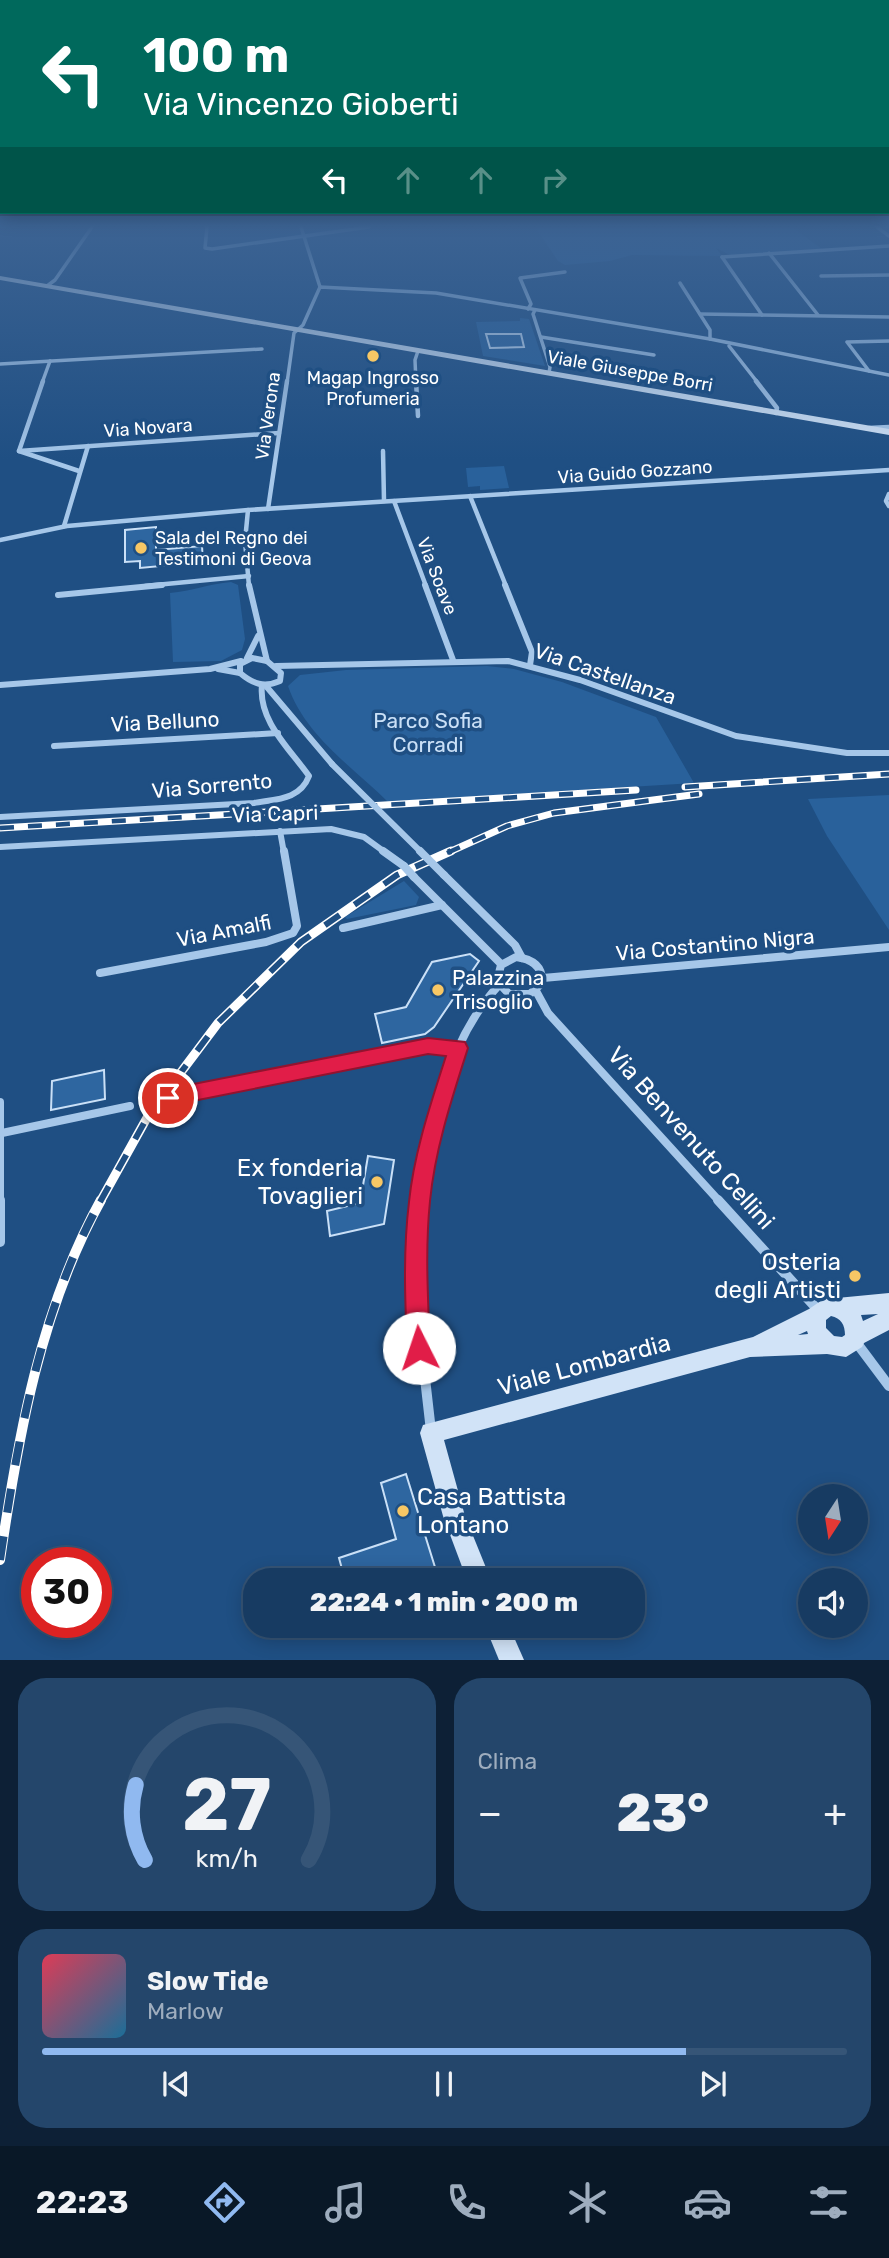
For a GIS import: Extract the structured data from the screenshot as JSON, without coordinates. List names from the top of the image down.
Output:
{
  "streets": {
    "main road": ["Viale Giuseppe Borri", "Viale Lombardia"],
    "street": [
      "Via Verona",
      "Via Novara",
      "Via Guido Gozzano",
      "Via Soave",
      "Via Castellanza",
      "Via Belluno",
      "Via Sorrento",
      "Via Capri",
      "Via Amalfi",
      "Via Costantino Nigra",
      "Via Benvenuto Cellini"
    ]
  },
  "crossings": [
    ["Viale Giuseppe Borri", "Via Verona"],
    ["Via Verona", "Via Novara"],
    ["Via Verona", "Via Guido Gozzano"],
    ["Via Guido Gozzano", "Via Soave"],
    ["Via Soave", "Via Castellanza"],
    ["Via Castellanza", "Via Sorrento"],
    ["Via Belluno", "Via Sorrento"],
    ["Via Capri", "Via Amalfi"],
    ["Via Capri", "Via Costantino Nigra"],
    ["Via Capri", "Via Benvenuto Cellini"],
    ["Via Costantino Nigra", "Via Benvenuto Cellini"],
    ["Via Benvenuto Cellini", "Viale Lombardia"]
  ],
  "parks": ["Parco Sofia Corradi"],
  "places": [
    "Magap Ingrosso Profumeria",
    "Sala del Regno dei Testimoni di Geova",
    "Palazzina Trisoglio",
    "Ex fonderia Tovaglieri",
    "Osteria degli Artisti",
    "Casa Battista Lontano"
  ],
  "north": "bottom",
  "page": {
    "turn": ["100 m", "Via Vincenzo Gioberti"],
    "limit": "30",
    "trip": "22:24 · 1 min · 200 m",
    "tile": "Clima",
    "heat": ["−", "23°", "+"],
    "song": ["Slow Tide", "Marlow"],
    "tabs": "22:23",
    "gauge": ["27", "km/h"]
  }
}
